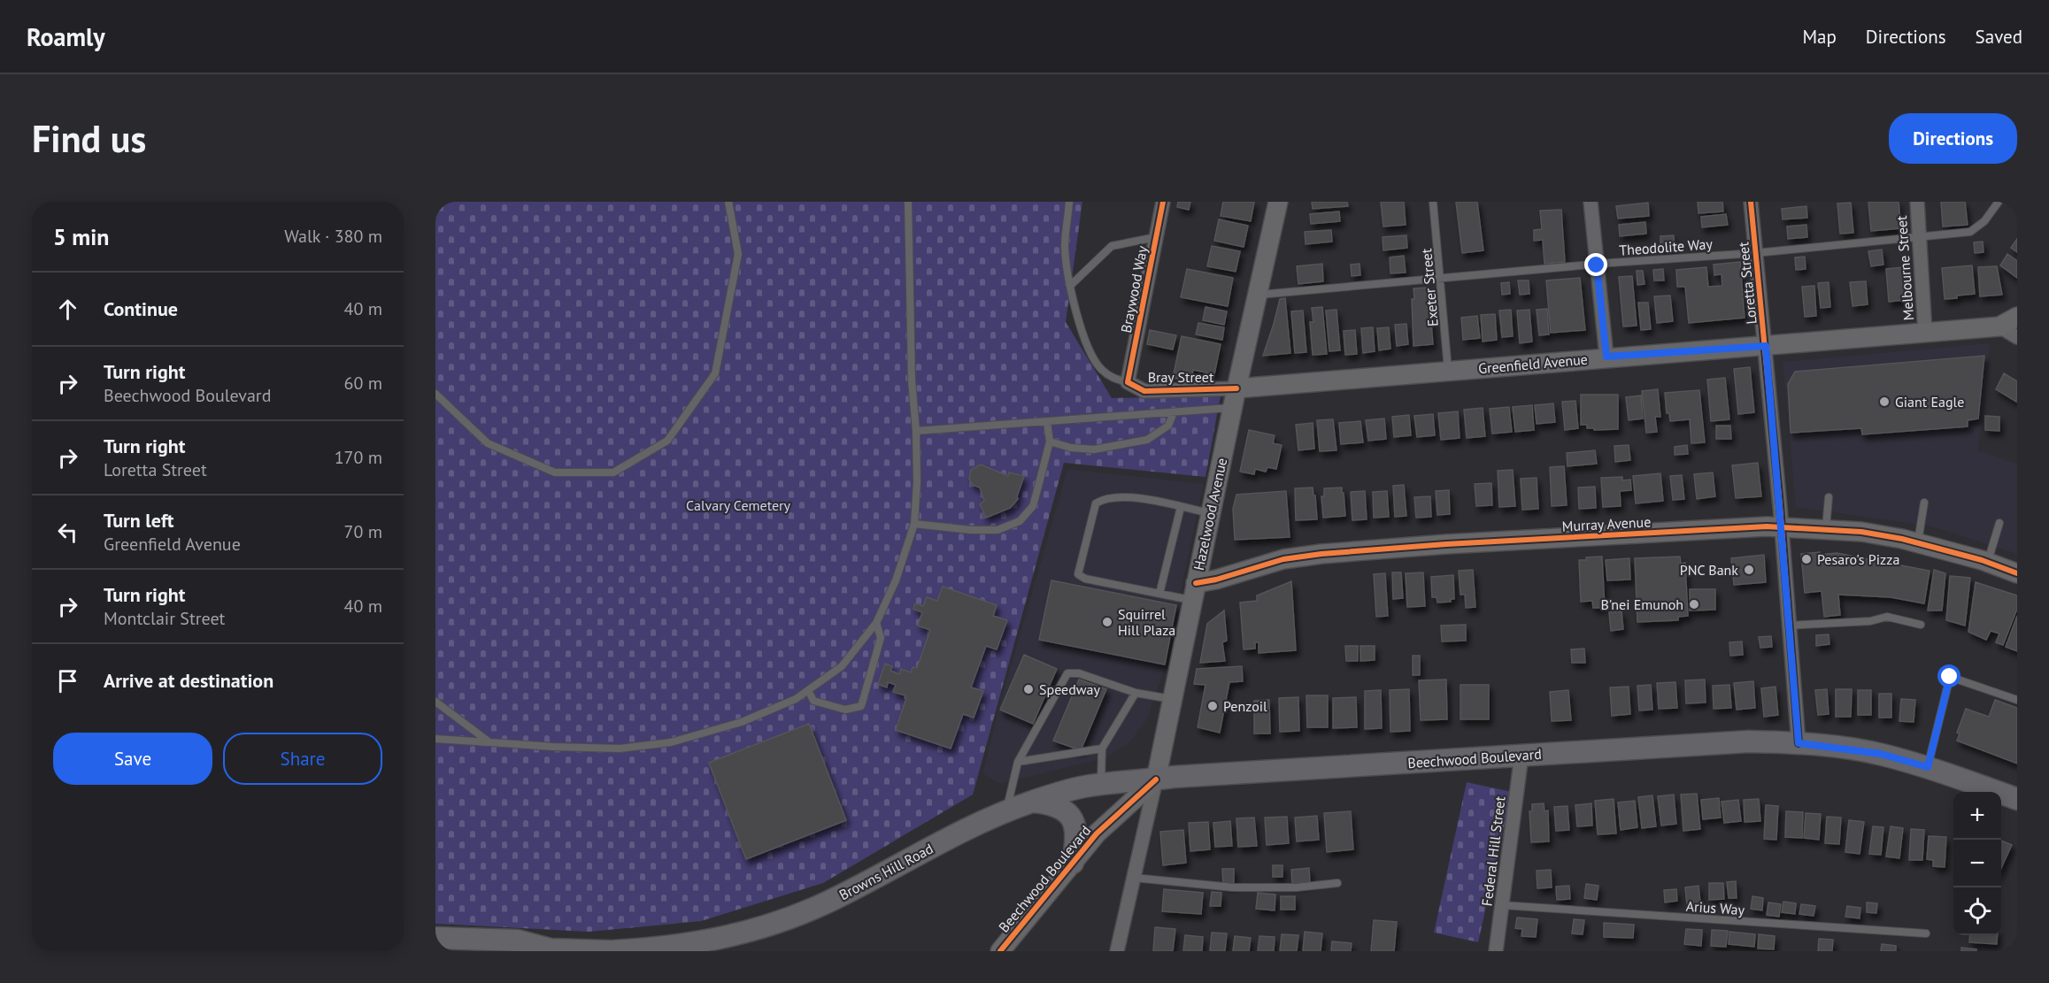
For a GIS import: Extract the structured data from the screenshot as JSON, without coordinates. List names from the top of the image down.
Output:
{
  "streets": {
    "main road": [
      "Greenfield Avenue",
      "Hazelwood Avenue",
      "Murray Avenue",
      "Beechwood Boulevard",
      "Browns Hill Road"
    ],
    "street": [
      "Melbourne Street",
      "Loretta Street",
      "Braywood Way",
      "Bray Street",
      "Federal Hill Street"
    ],
    "lane": ["Theodolite Way", "Exeter Street", "Arius Way"]
  },
  "crossings": [
    ["Theodolite Way", "Melbourne Street"],
    ["Theodolite Way", "Loretta Street"],
    ["Theodolite Way", "Exeter Street"],
    ["Theodolite Way", "Hazelwood Avenue"],
    ["Melbourne Street", "Greenfield Avenue"],
    ["Loretta Street", "Greenfield Avenue"],
    ["Loretta Street", "Murray Avenue"],
    ["Loretta Street", "Beechwood Boulevard"],
    ["Exeter Street", "Greenfield Avenue"],
    ["Braywood Way", "Bray Street"],
    ["Greenfield Avenue", "Bray Street"],
    ["Greenfield Avenue", "Hazelwood Avenue"],
    ["Bray Street", "Hazelwood Avenue"],
    ["Hazelwood Avenue", "Murray Avenue"],
    ["Hazelwood Avenue", "Beechwood Boulevard"],
    ["Hazelwood Avenue", "Browns Hill Road"],
    ["Beechwood Boulevard", "Federal Hill Street"],
    ["Beechwood Boulevard", "Browns Hill Road"],
    ["Federal Hill Street", "Arius Way"]
  ],
  "parks": ["Calvary Cemetery"],
  "places": [
    "Giant Eagle",
    "Pesaro's Pizza",
    "PNC Bank",
    "B'nei Emunoh",
    "Squirrel Hill Plaza",
    "Speedway",
    "Penzoil"
  ],
  "page": {
    "header": "Roamly",
    "nav": ["Map", "Directions", "Saved"],
    "buttons": [
      "Directions",
      ["Save", "Share"]
    ],
    "title": "Find us",
    "heading": ["5 min", "Walk · 380 m"],
    "list": [
      ["Continue", "40 m"],
      ["Turn right", "Beechwood Boulevard", "60 m"],
      ["Turn right", "Loretta Street", "170 m"],
      ["Turn left", "Greenfield Avenue", "70 m"],
      ["Turn right", "Montclair Street", "40 m"],
      "Arrive at destination"
    ],
    "map_buttons": ["+", "−"]
  }
}
